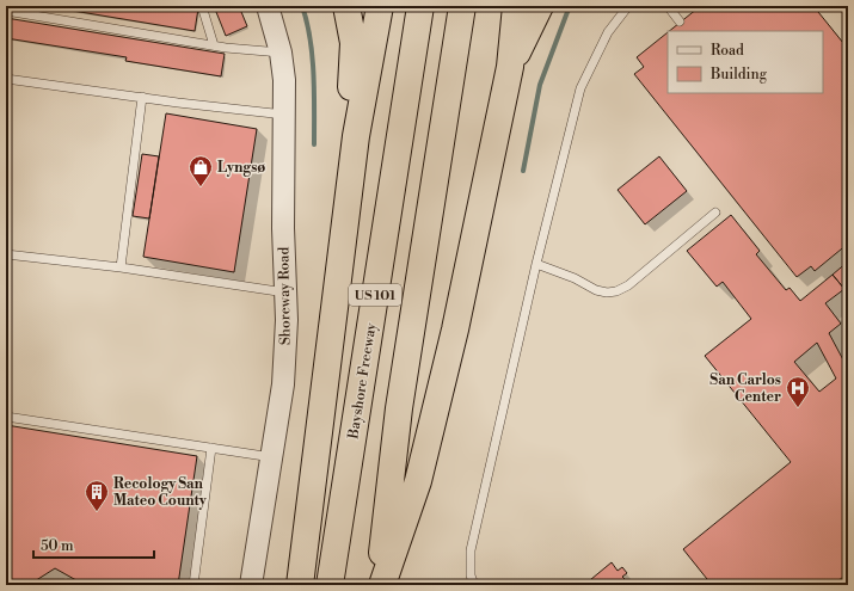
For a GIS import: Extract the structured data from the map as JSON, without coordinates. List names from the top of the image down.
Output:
{
  "streets": {
    "highway": ["US 101", "Bayshore Freeway"],
    "street": ["Shoreway Road"]
  },
  "places": {
    "shop": ["Lyngsø"],
    "hospital": ["San Carlos Center"],
    "building": ["Recology San Mateo County"]
  },
  "legend": ["Road", "Building"],
  "scale_bar": "50 m"
}
